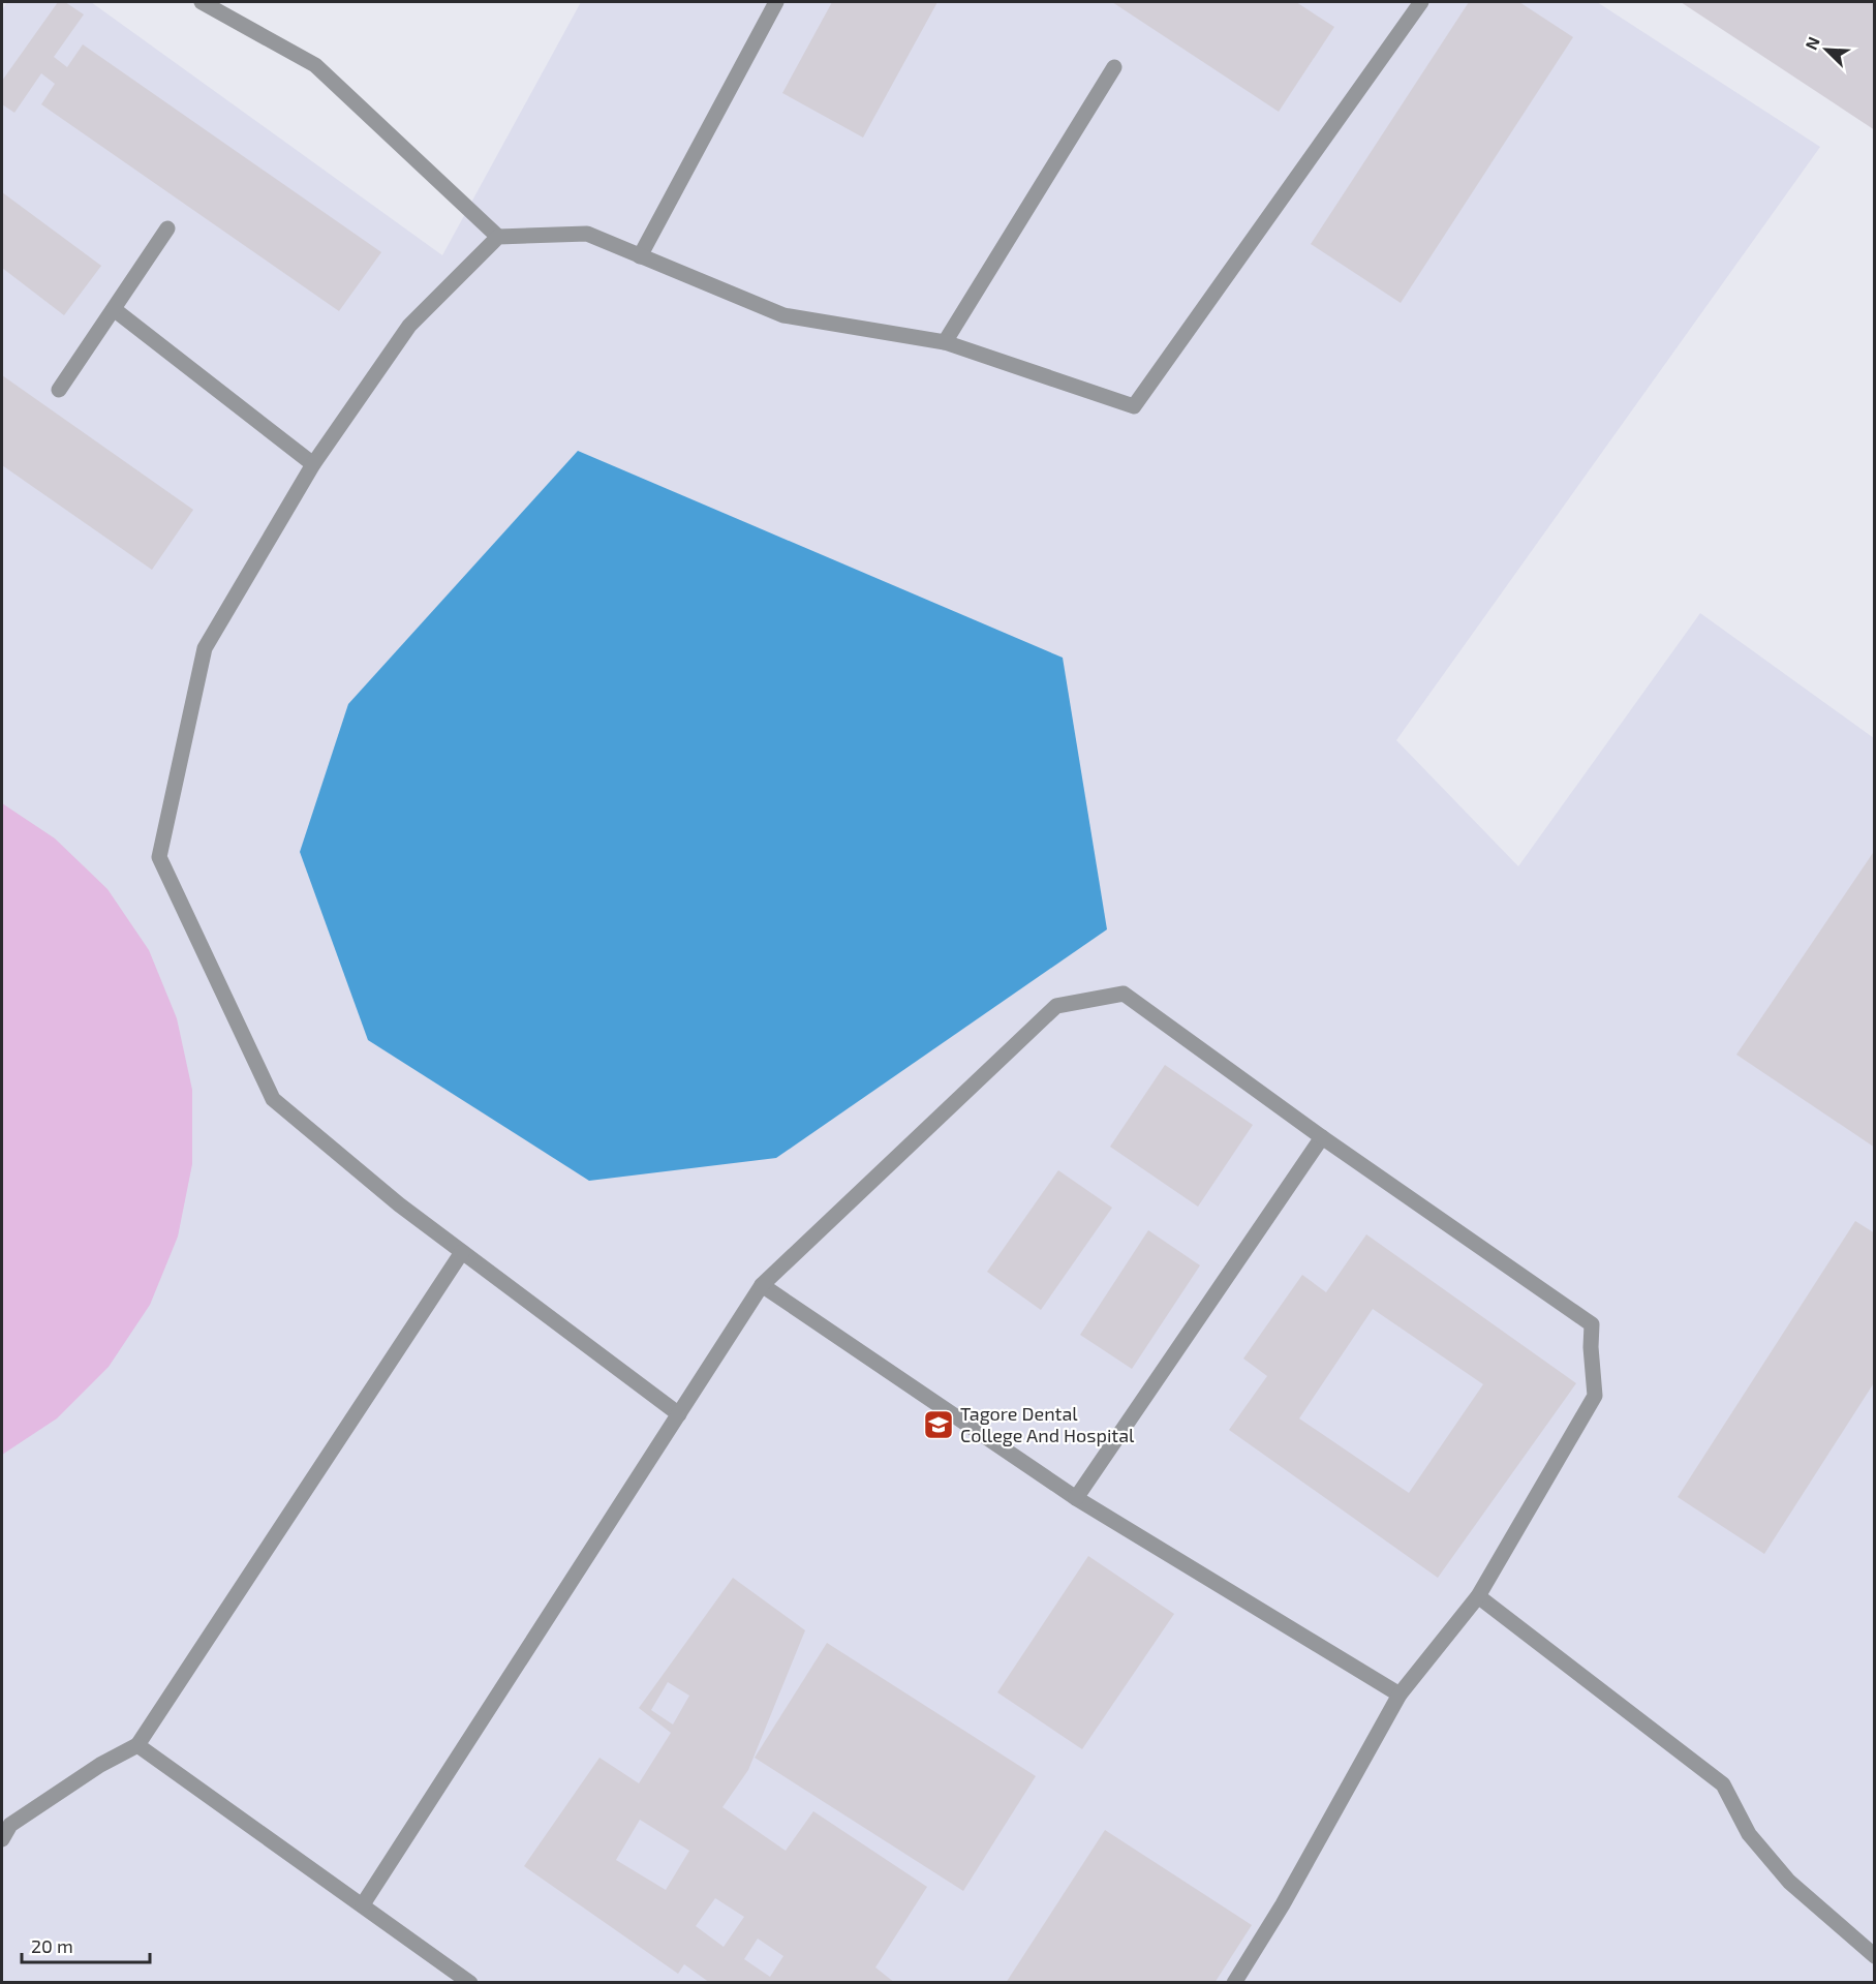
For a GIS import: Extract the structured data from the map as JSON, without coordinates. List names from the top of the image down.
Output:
{
  "places": {
    "school or university": ["Tagore Dental College And Hospital"]
  },
  "scale_bar": "20 m",
  "north": "top left"
}
